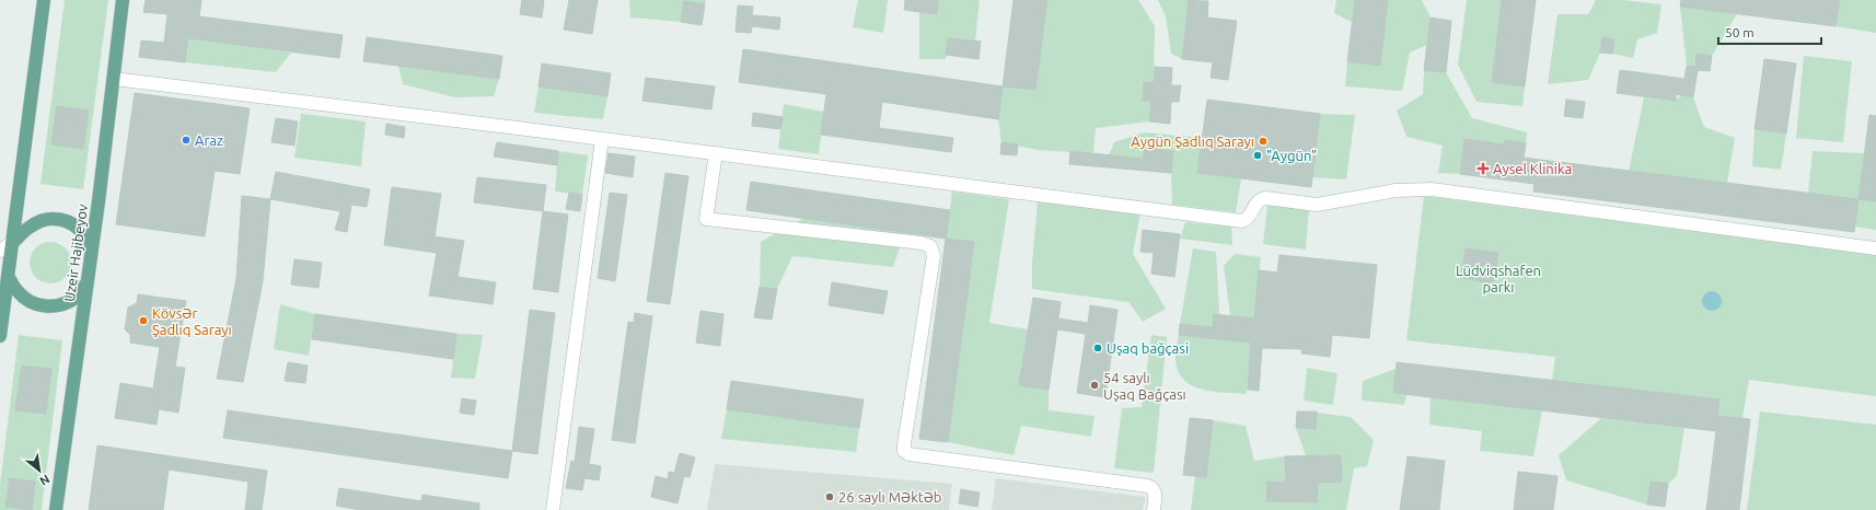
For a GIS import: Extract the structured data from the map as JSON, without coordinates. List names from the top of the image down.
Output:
{
  "streets": {
    "main road": ["Uzeir Hajibeyov"]
  },
  "parks": ["Lüdviqshafen parkı"],
  "places": {
    "other": [
      "Araz",
      "Aygün Şadlıq Sarayı",
      "\"Aygün\"",
      "Kövsər Şadlıq Sarayı",
      "Uşaq bağçasi",
      "54 saylı Uşaq Bağçası",
      "26 saylı Məktəb"
    ],
    "health": ["Aysel Klinika"]
  },
  "scale_bar": "50 m",
  "north": "bottom right"
}
